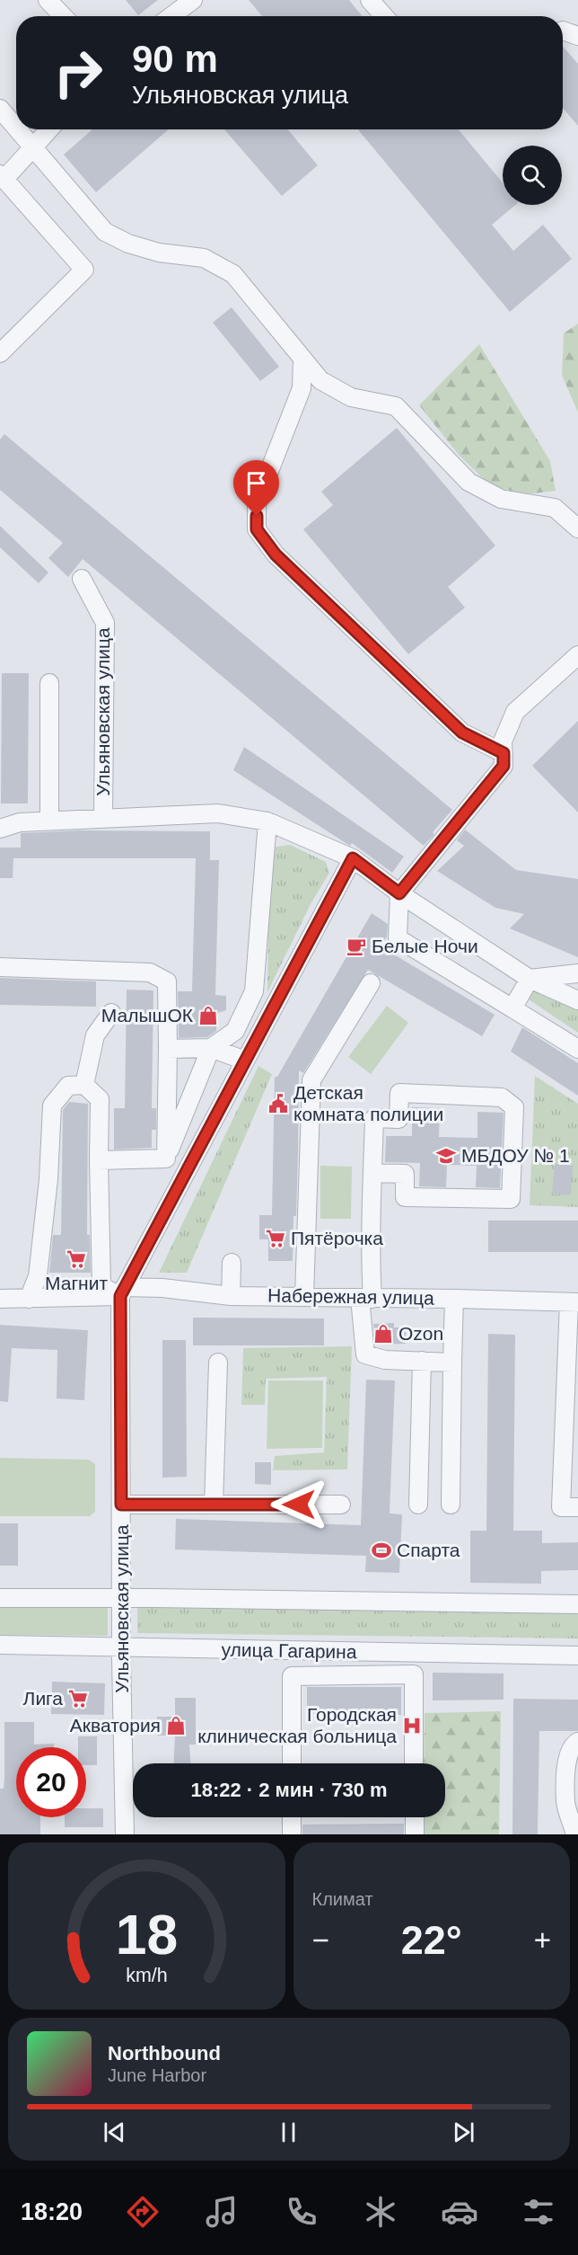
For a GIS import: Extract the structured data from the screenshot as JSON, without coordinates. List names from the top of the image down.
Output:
{
  "streets": {
    "street": ["Ульяновская улица", "Набережная улица", "улица Гагарина"]
  },
  "crossings": [
    ["Ульяновская улица", "Набережная улица"],
    ["Ульяновская улица", "улица Гагарина"]
  ],
  "places": {
    "cafe": ["Белые Ночи"],
    "shop": ["МалышОК", "Ozon", "Акватория"],
    "public building": ["Детская комната полиции"],
    "school or university": ["МБДОУ № 1"],
    "supermarket": ["Пятёрочка", "Магнит", "Лига"],
    "sports": ["Спарта"],
    "hospital": ["Городская клиническая больница"]
  },
  "page": {
    "turn": ["90 m", "Ульяновская улица"],
    "limit": "20",
    "trip": "18:22 · 2 мин · 730 m",
    "tile": "Климат",
    "heat": ["−", "22°", "+"],
    "song": ["Northbound", "June Harbor"],
    "tabs": "18:20",
    "gauge": ["18", "km/h"]
  }
}
